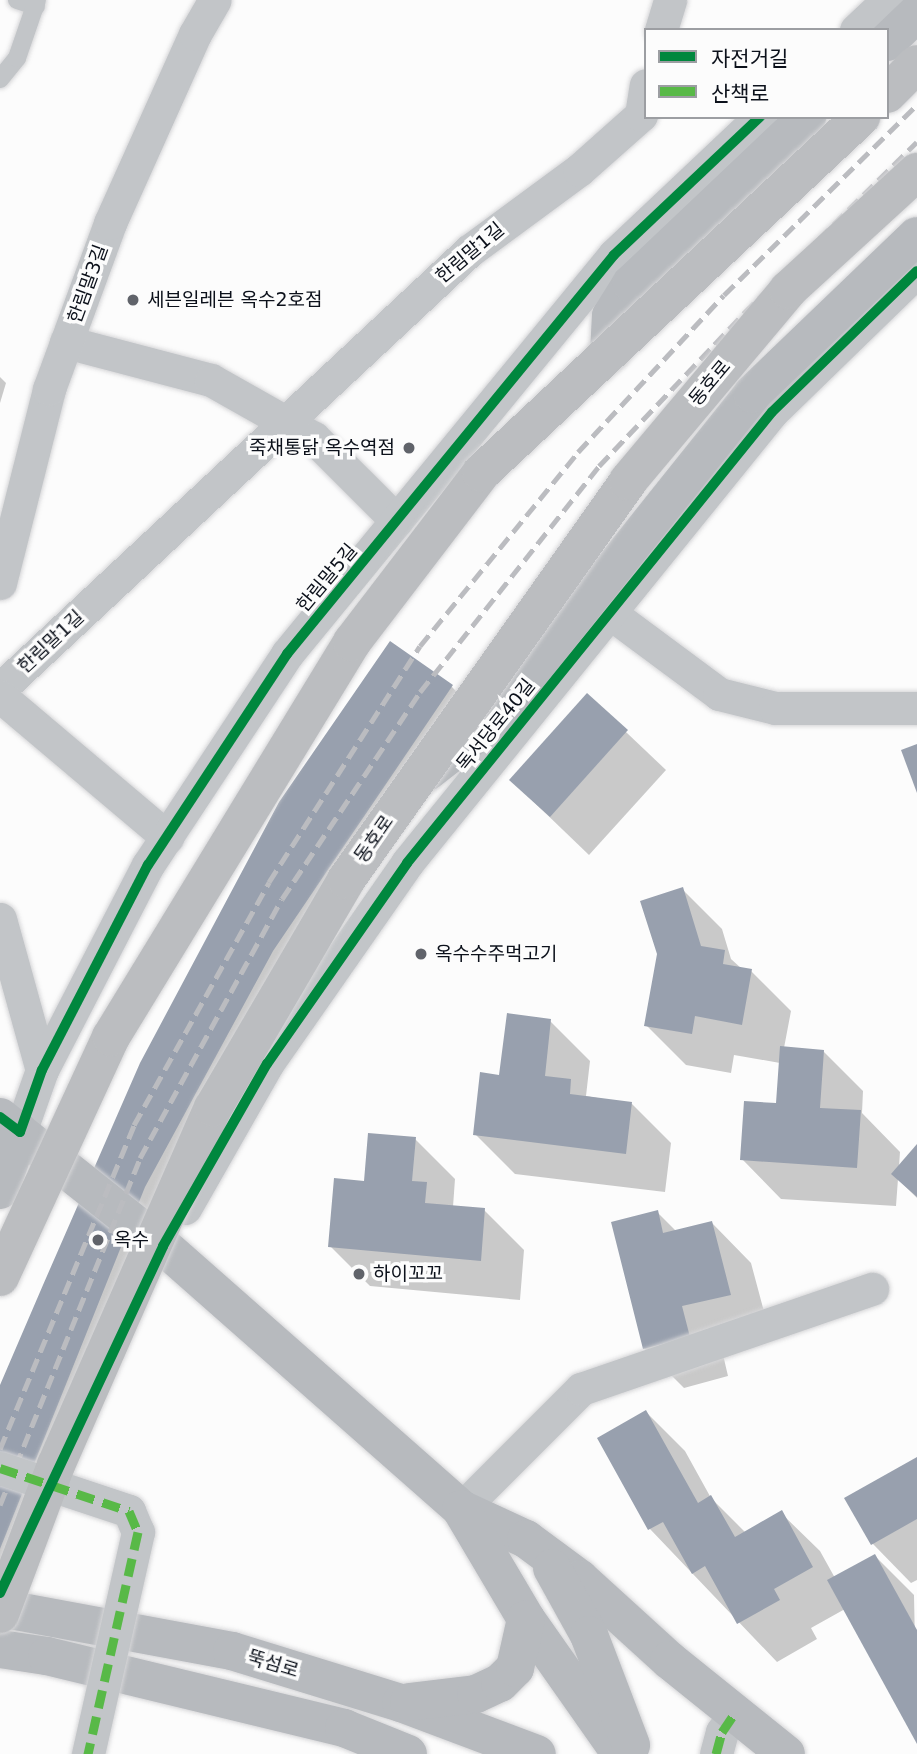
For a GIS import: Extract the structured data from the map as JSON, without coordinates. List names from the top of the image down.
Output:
{
  "streets": {
    "main road": ["동호로", "뚝섬로"],
    "street": [
      "한림말1길",
      "한림말3길",
      "한림말5길",
      "독서당로40길"
    ]
  },
  "places": [
    "세븐일레븐 옥수2호점",
    "죽채통닭 옥수역점",
    "옥수수주먹고기",
    "옥수",
    "하이꼬꼬"
  ],
  "legend": ["자전거길", "산책로"]
}
